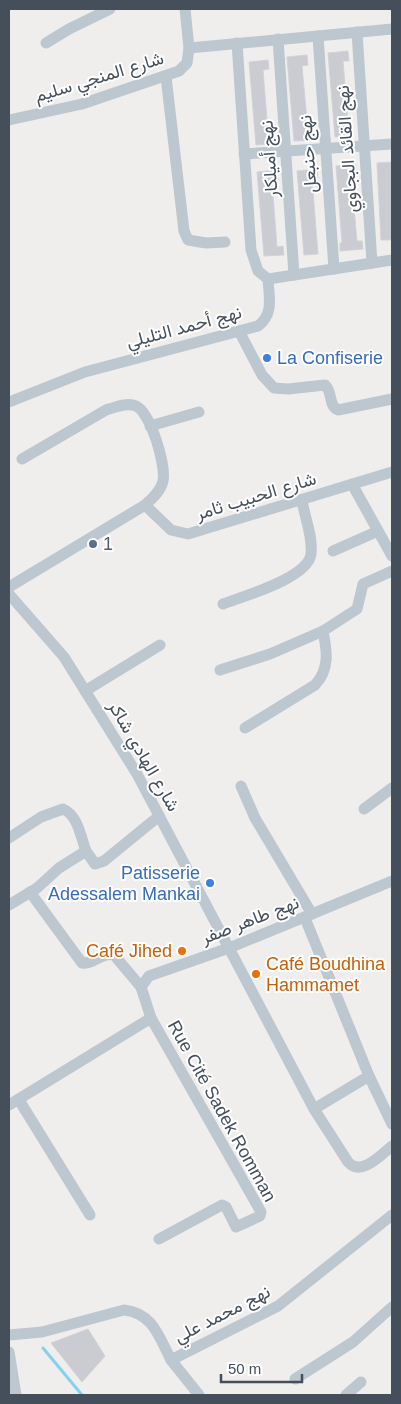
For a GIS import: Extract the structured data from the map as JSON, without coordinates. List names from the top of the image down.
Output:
{
  "streets": {
    "street": [
      "شارع المنجي سليم",
      "نهج القائد البجاوي",
      "نهج حنبعل",
      "نهج أميلكار",
      "نهج أحمد التليلي",
      "شارع الحبيب ثامر",
      "شارع الهادي شاكر",
      "نهج طاهر صفر",
      "Rue Cité Sadek Romman",
      "نهج محمد علي"
    ]
  },
  "crossings": [
    ["شارع الهادي شاكر", "نهج طاهر صفر"]
  ],
  "places": [
    "La Confiserie",
    "1",
    "Patisserie Adessalem Mankai",
    "Café Jihed",
    "Café Boudhina Hammamet"
  ],
  "scale_bar": "50 m"
}
